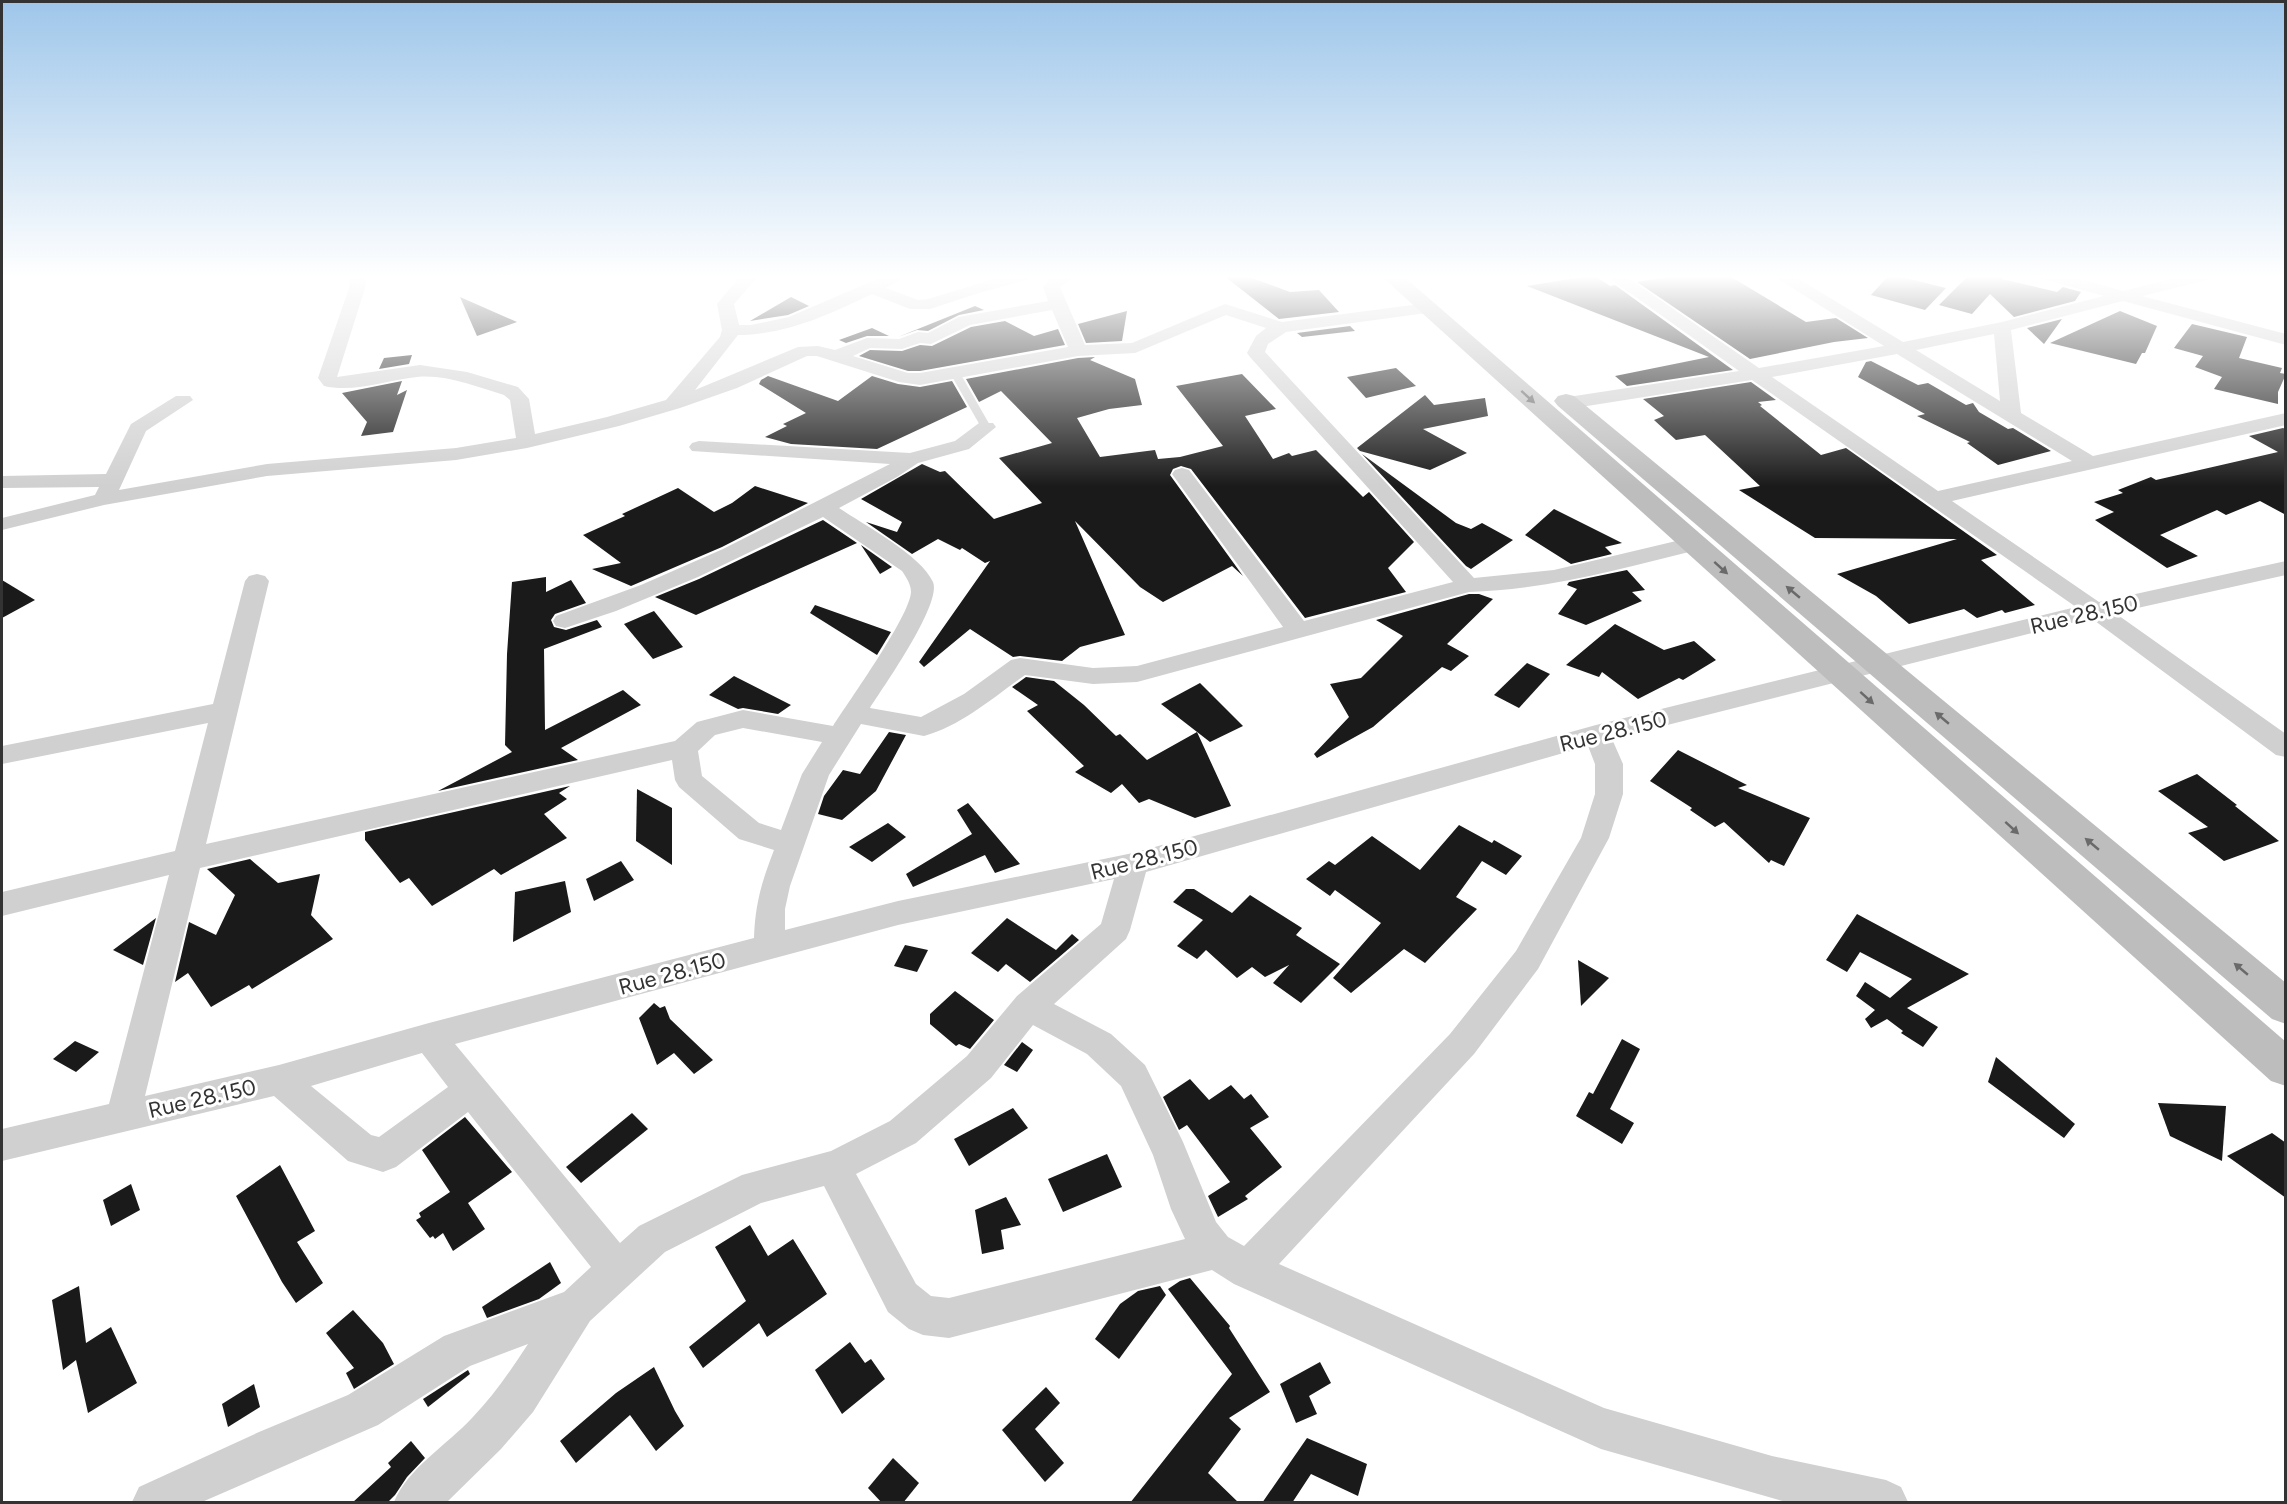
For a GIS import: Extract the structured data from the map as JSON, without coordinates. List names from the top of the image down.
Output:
{
  "streets": {
    "street": ["Rue 28.150"]
  }
}
